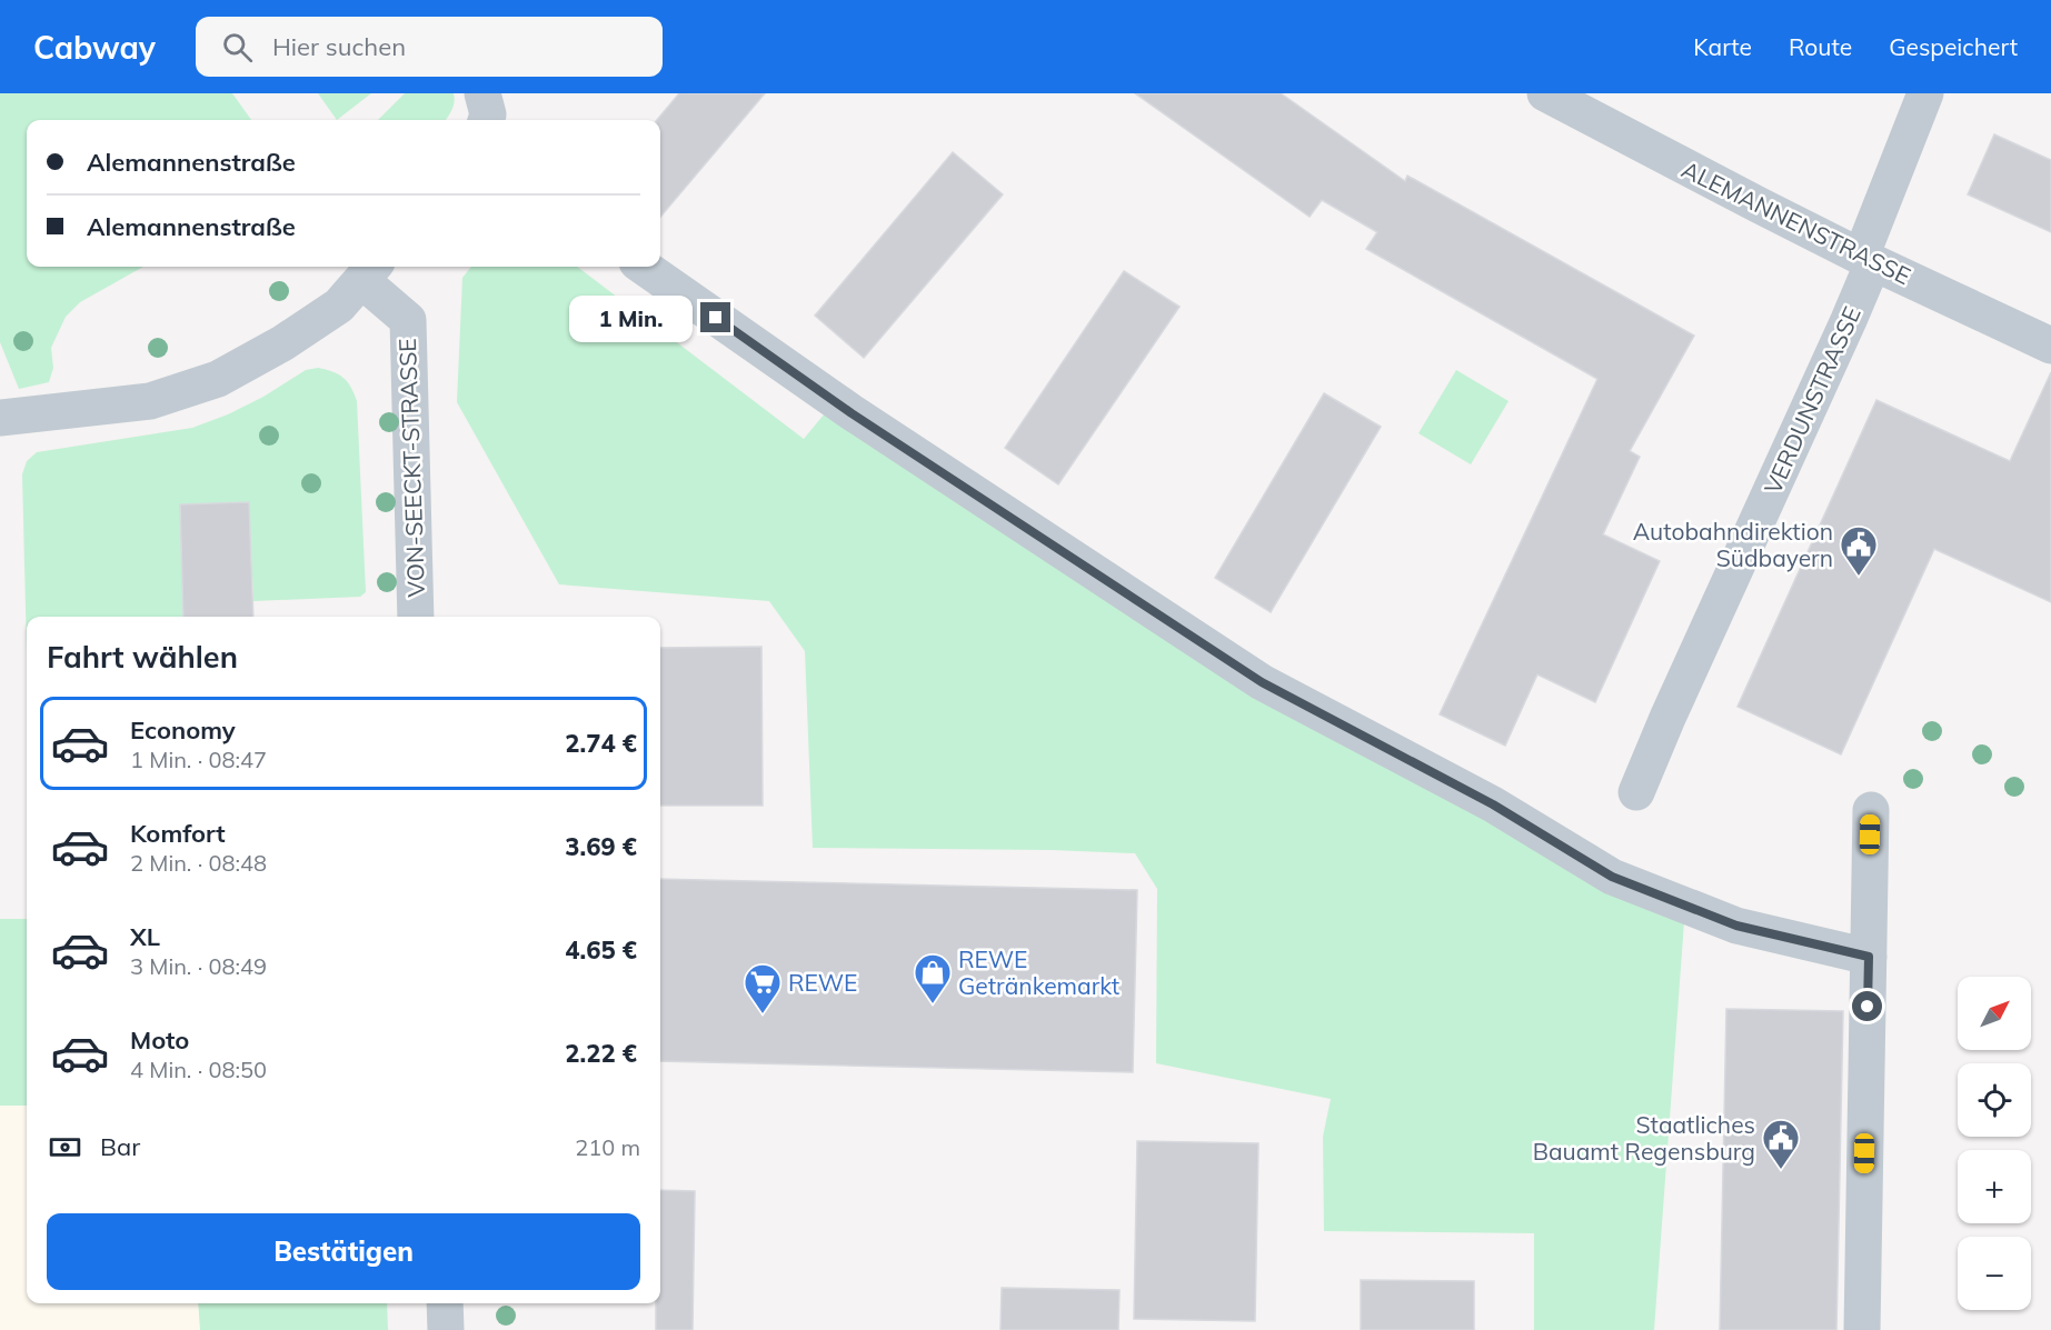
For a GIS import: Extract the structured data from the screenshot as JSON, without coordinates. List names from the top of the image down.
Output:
{
  "streets": {
    "street": ["ALEMANNENSTRASSE", "VERDUNSTRASSE", "VON-SEECKT-STRASSE"]
  },
  "crossings": [
    ["ALEMANNENSTRASSE", "VERDUNSTRASSE"]
  ],
  "places": {
    "public building": ["Autobahndirektion Südbayern", "Staatliches Bauamt Regensburg"],
    "shop": ["REWE Getränkemarkt"],
    "supermarket": ["REWE"]
  },
  "north": "top right",
  "page": {
    "header": "Cabway",
    "search": "Hier suchen",
    "nav": ["Karte", "Route", "Gespeichert"],
    "banner": ["Alemannenstraße", "Alemannenstraße"],
    "bubble": "1 Min.",
    "heading": "Fahrt wählen",
    "list": [
      {
        "name": "Economy",
        "note": "1 Min. · 08:47",
        "value": "2.74 €"
      },
      {
        "name": "Komfort",
        "note": "2 Min. · 08:48",
        "value": "3.69 €"
      },
      {
        "name": "XL",
        "note": "3 Min. · 08:49",
        "value": "4.65 €"
      },
      {
        "name": "Moto",
        "note": "4 Min. · 08:50",
        "value": "2.22 €"
      }
    ],
    "map_buttons": ["+", "−"],
    "pay": ["Bar", "210 m"],
    "buttons": "Bestätigen"
  }
}
